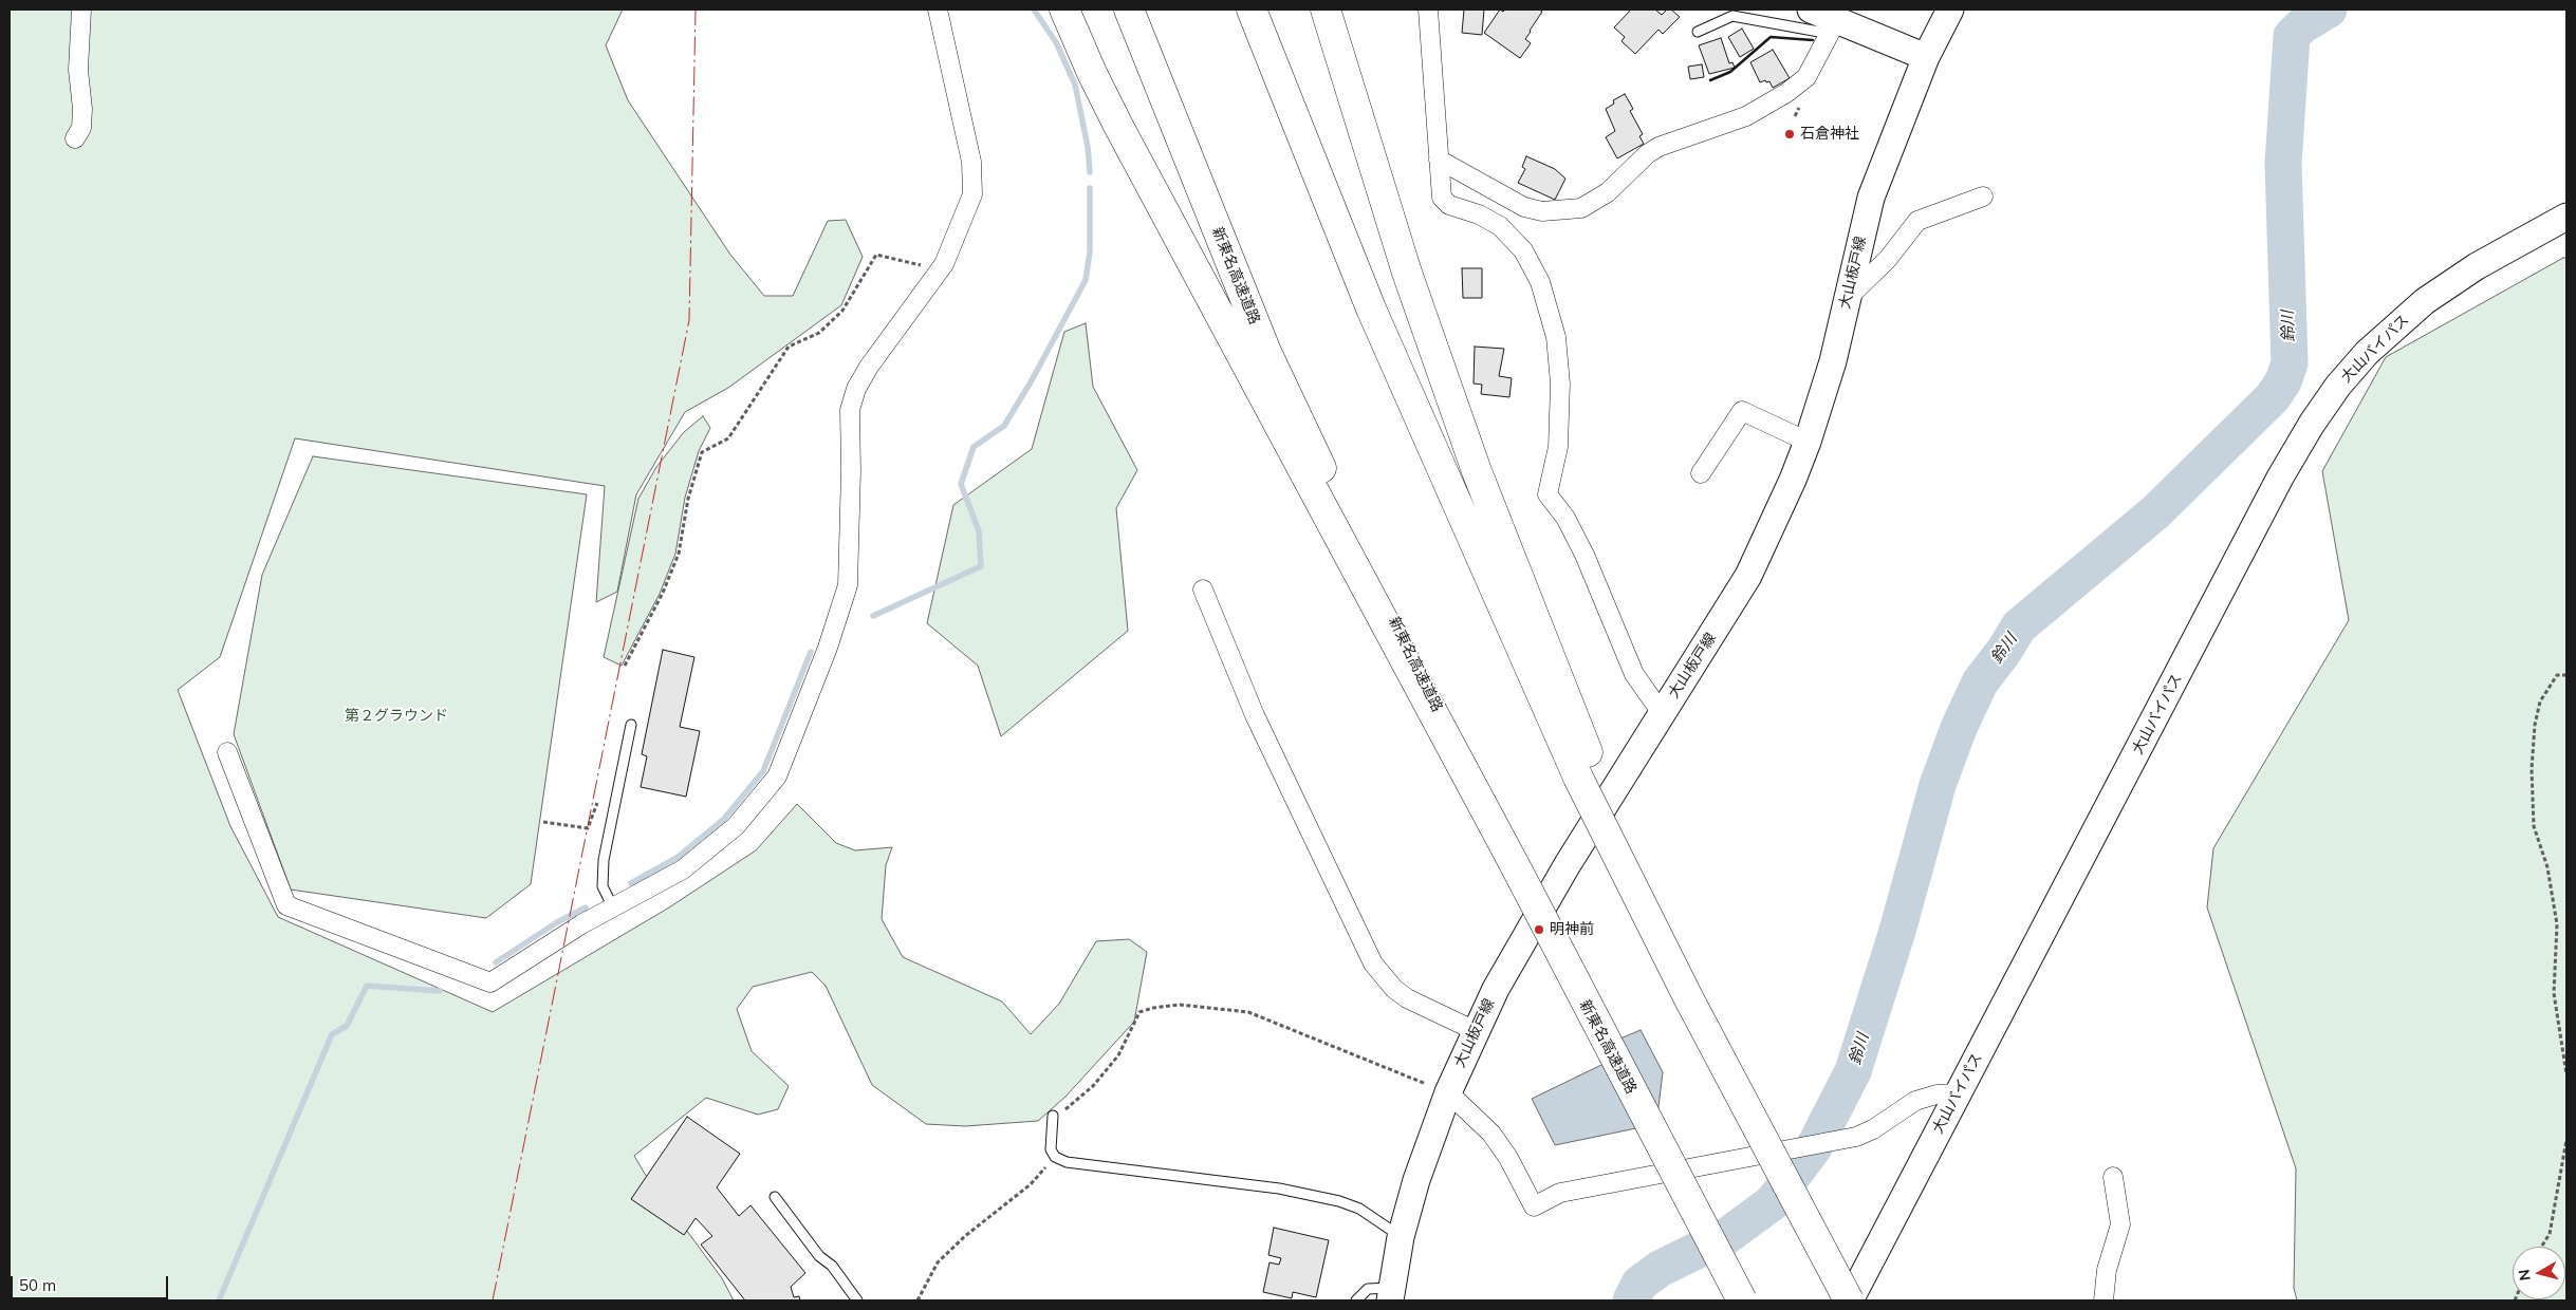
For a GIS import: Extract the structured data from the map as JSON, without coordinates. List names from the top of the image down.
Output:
{
  "streets": {
    "highway": ["新東名高速道路"],
    "main road": ["大山板戸線", "大山バイパス"]
  },
  "water": ["鈴川"],
  "parks": ["第２グラウンド"],
  "places": ["石倉神社", "明神前"],
  "scale_bar": "50 m",
  "north": "left"
}
